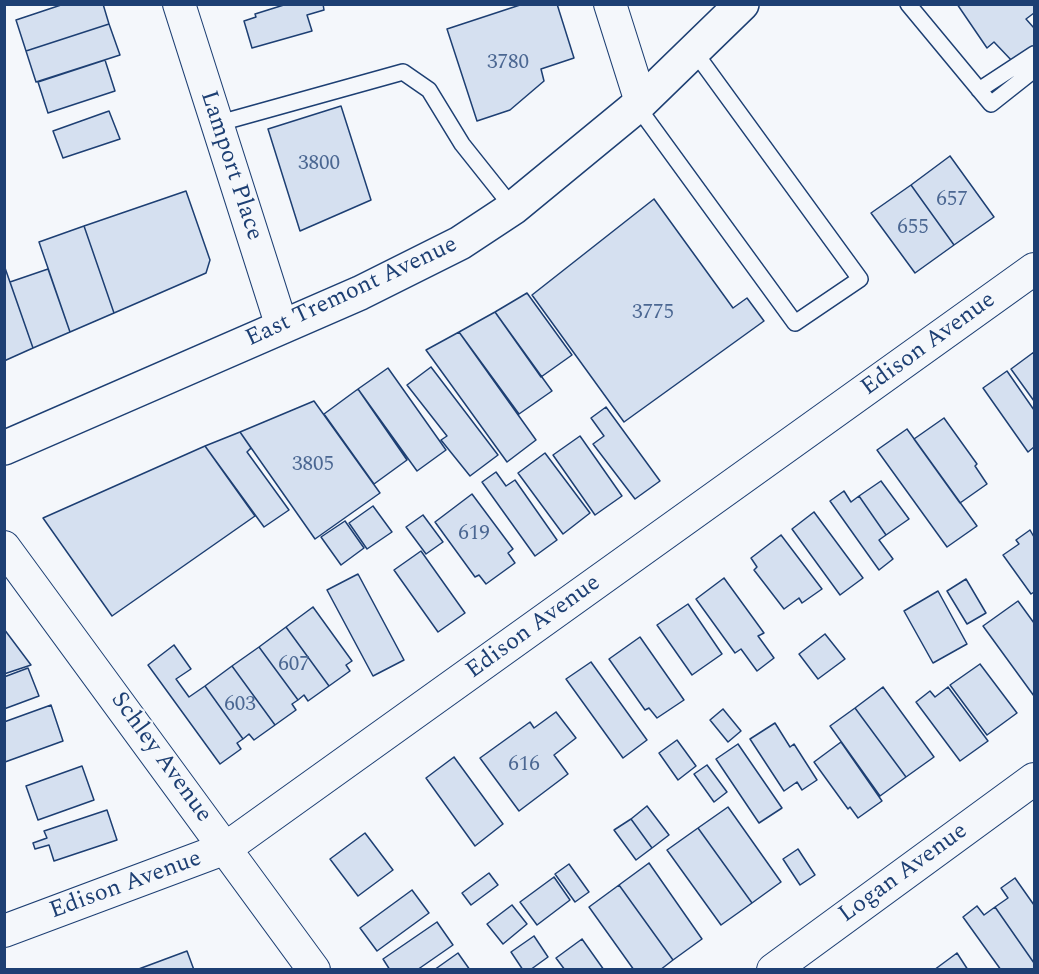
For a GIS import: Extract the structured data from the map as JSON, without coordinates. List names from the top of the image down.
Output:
{
  "streets": {
    "main road": ["East Tremont Avenue"],
    "street": [
      "Lamport Place",
      "Edison Avenue",
      "Schley Avenue",
      "Logan Avenue"
    ]
  },
  "crossings": [
    ["Lamport Place", "East Tremont Avenue"],
    ["Edison Avenue", "Schley Avenue"]
  ],
  "house_numbers": [
    "3780",
    "3800",
    "657",
    "655",
    "3775",
    "3805",
    "619",
    "607",
    "603",
    "616"
  ]
}
